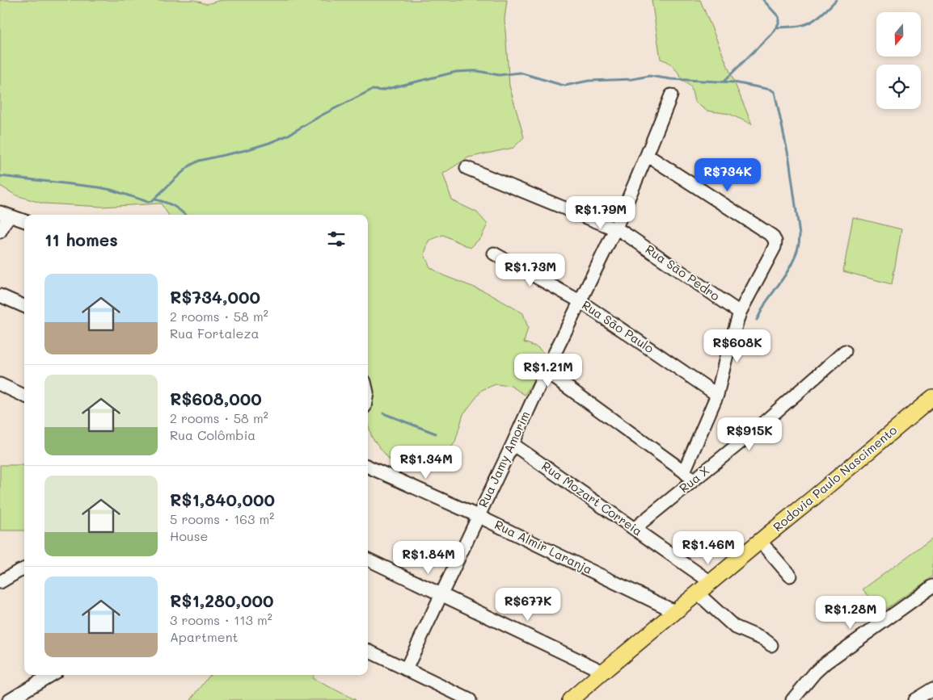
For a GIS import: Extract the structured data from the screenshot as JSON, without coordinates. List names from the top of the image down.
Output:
{
  "streets": {
    "main road": ["Rodovia Paulo Nascimento"],
    "street": [
      "Rua São Pedro",
      "Rua São Paulo",
      "Rua Jamy Amorim",
      "Rua X",
      "Rua Mozart Correia",
      "Rua Almir Laranja"
    ]
  },
  "crossings": [
    ["Rua São Pedro", "Rua Jamy Amorim"],
    ["Rua São Paulo", "Rua Jamy Amorim"],
    ["Rua Jamy Amorim", "Rua Mozart Correia"],
    ["Rua Jamy Amorim", "Rua Almir Laranja"],
    ["Rodovia Paulo Nascimento", "Rua Mozart Correia"],
    ["Rodovia Paulo Nascimento", "Rua Almir Laranja"],
    ["Rua X", "Rua Mozart Correia"]
  ],
  "north": "bottom",
  "page": {
    "price": [
      "R$734K",
      "R$1.79M",
      "R$1.73M",
      "R$608K",
      "R$1.21M",
      "R$915K",
      "R$1.34M",
      "R$1.46M",
      "R$1.84M",
      "R$677K",
      "R$1.28M"
    ],
    "heading": "11 homes",
    "list": [
      {
        "name": "R$734,000",
        "note": "2 rooms · 58 m² · Rua Fortaleza"
      },
      {
        "name": "R$608,000",
        "note": "2 rooms · 58 m² · Rua Colômbia"
      },
      {
        "name": "R$1,840,000",
        "note": "5 rooms · 163 m² · House"
      },
      {
        "name": "R$1,280,000",
        "note": "3 rooms · 113 m² · Apartment"
      }
    ]
  }
}
